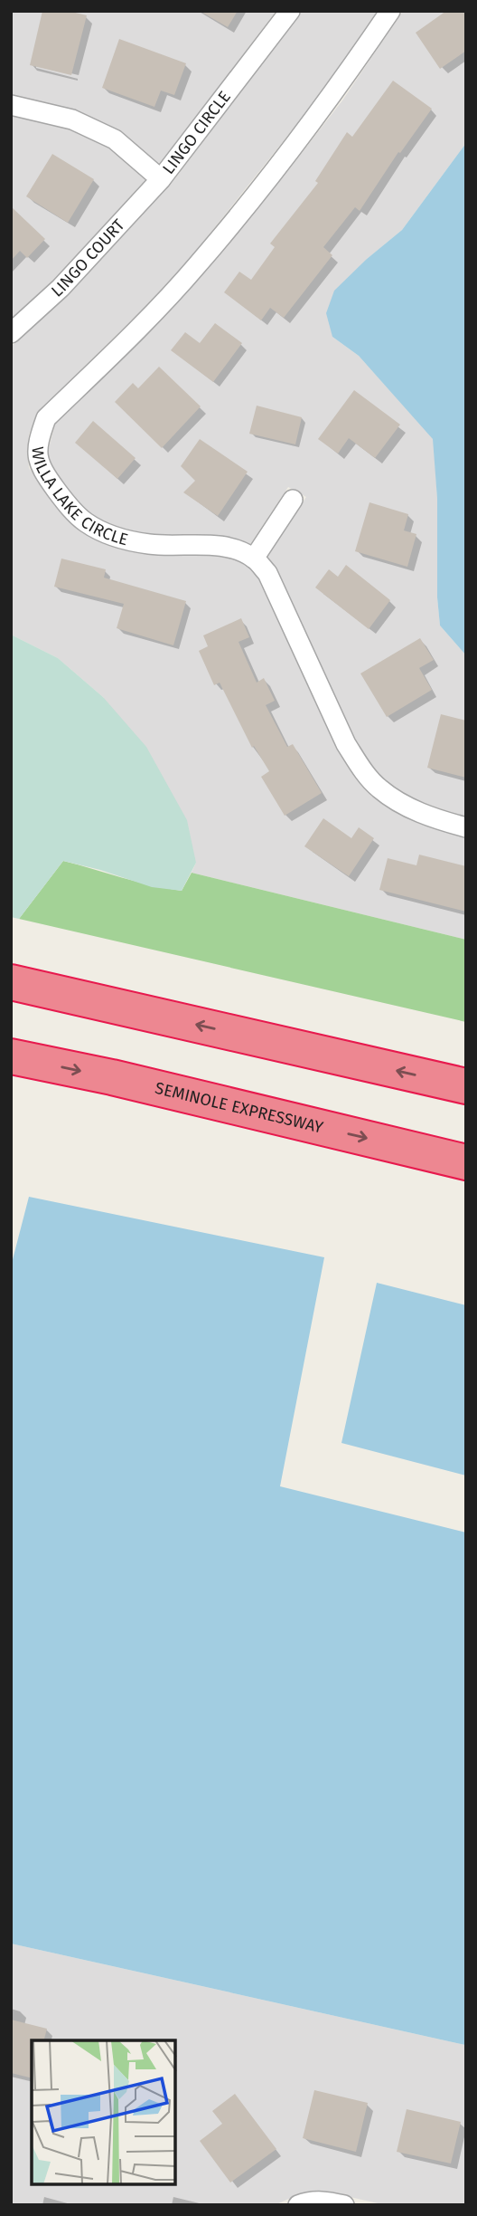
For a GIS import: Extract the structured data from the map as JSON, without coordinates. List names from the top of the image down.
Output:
{
  "streets": {
    "highway": ["SEMINOLE EXPRESSWAY"],
    "street": ["LINGO CIRCLE", "LINGO COURT", "WILLA LAKE CIRCLE"]
  },
  "crossings": [
    ["LINGO CIRCLE", "LINGO COURT"]
  ]
}
